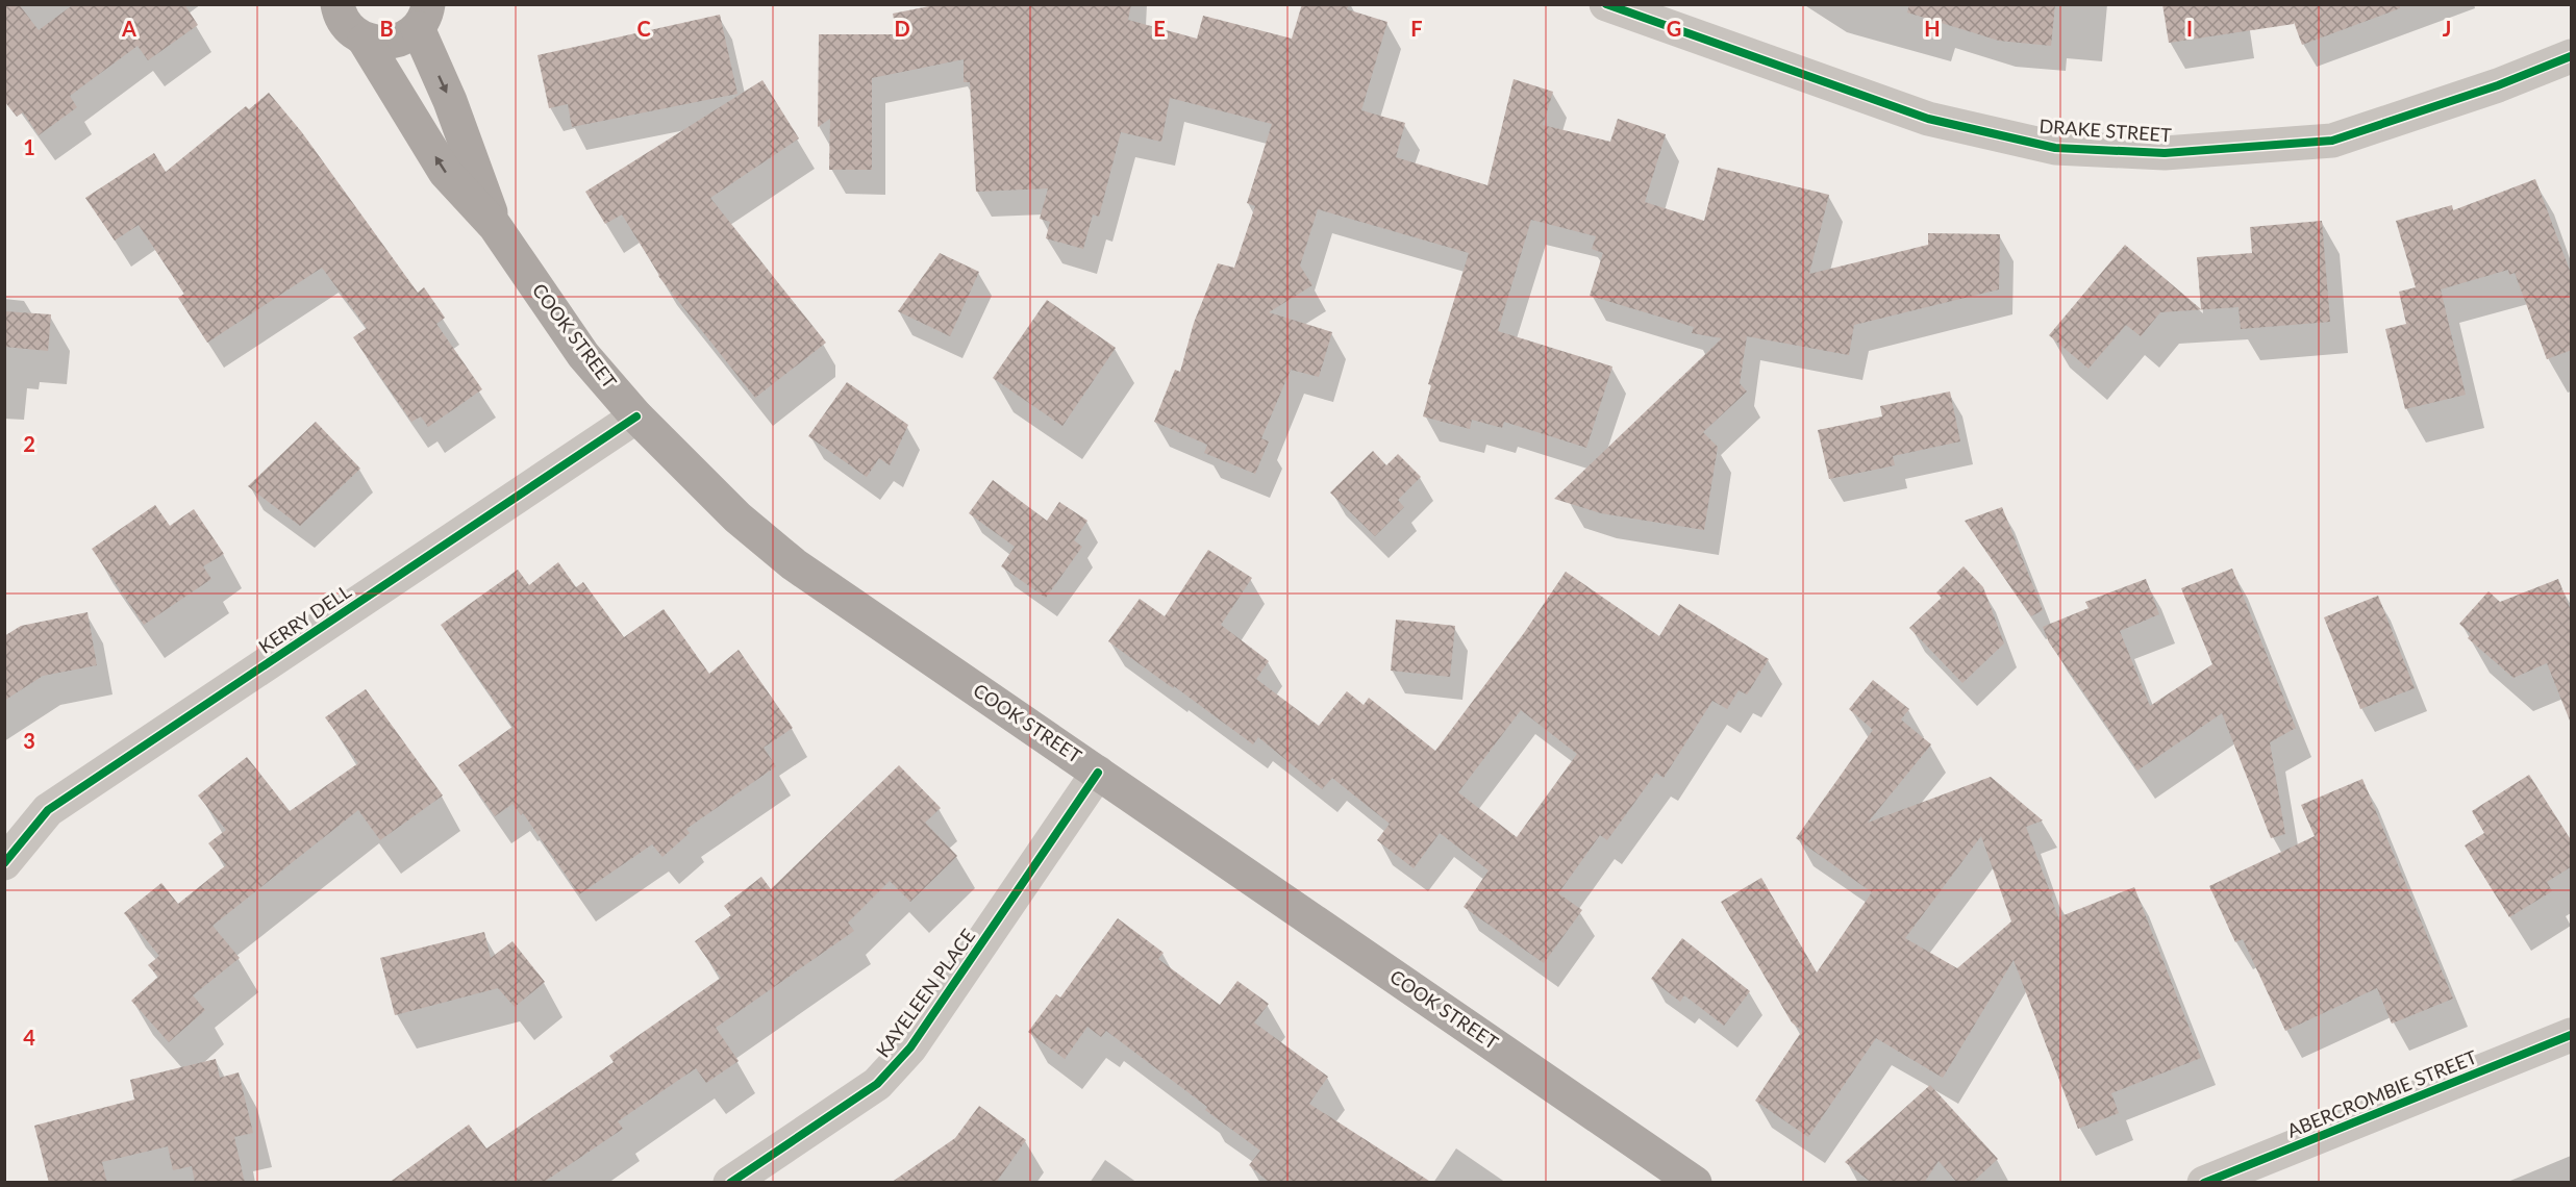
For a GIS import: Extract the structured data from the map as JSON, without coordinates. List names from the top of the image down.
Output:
{
  "streets": {
    "main road": ["COOK STREET"],
    "street": [
      "DRAKE STREET",
      "KERRY DELL",
      "KAYELEEN PLACE",
      "ABERCROMBIE STREET"
    ]
  },
  "crossings": [
    ["COOK STREET", "KERRY DELL"],
    ["COOK STREET", "KAYELEEN PLACE"]
  ],
  "grid": {
    "columns": [
      "A",
      "B",
      "C",
      "D",
      "E",
      "F",
      "G",
      "H",
      "I",
      "J"
    ],
    "rows": [
      "1",
      "2",
      "3",
      "4"
    ]
  }
}
